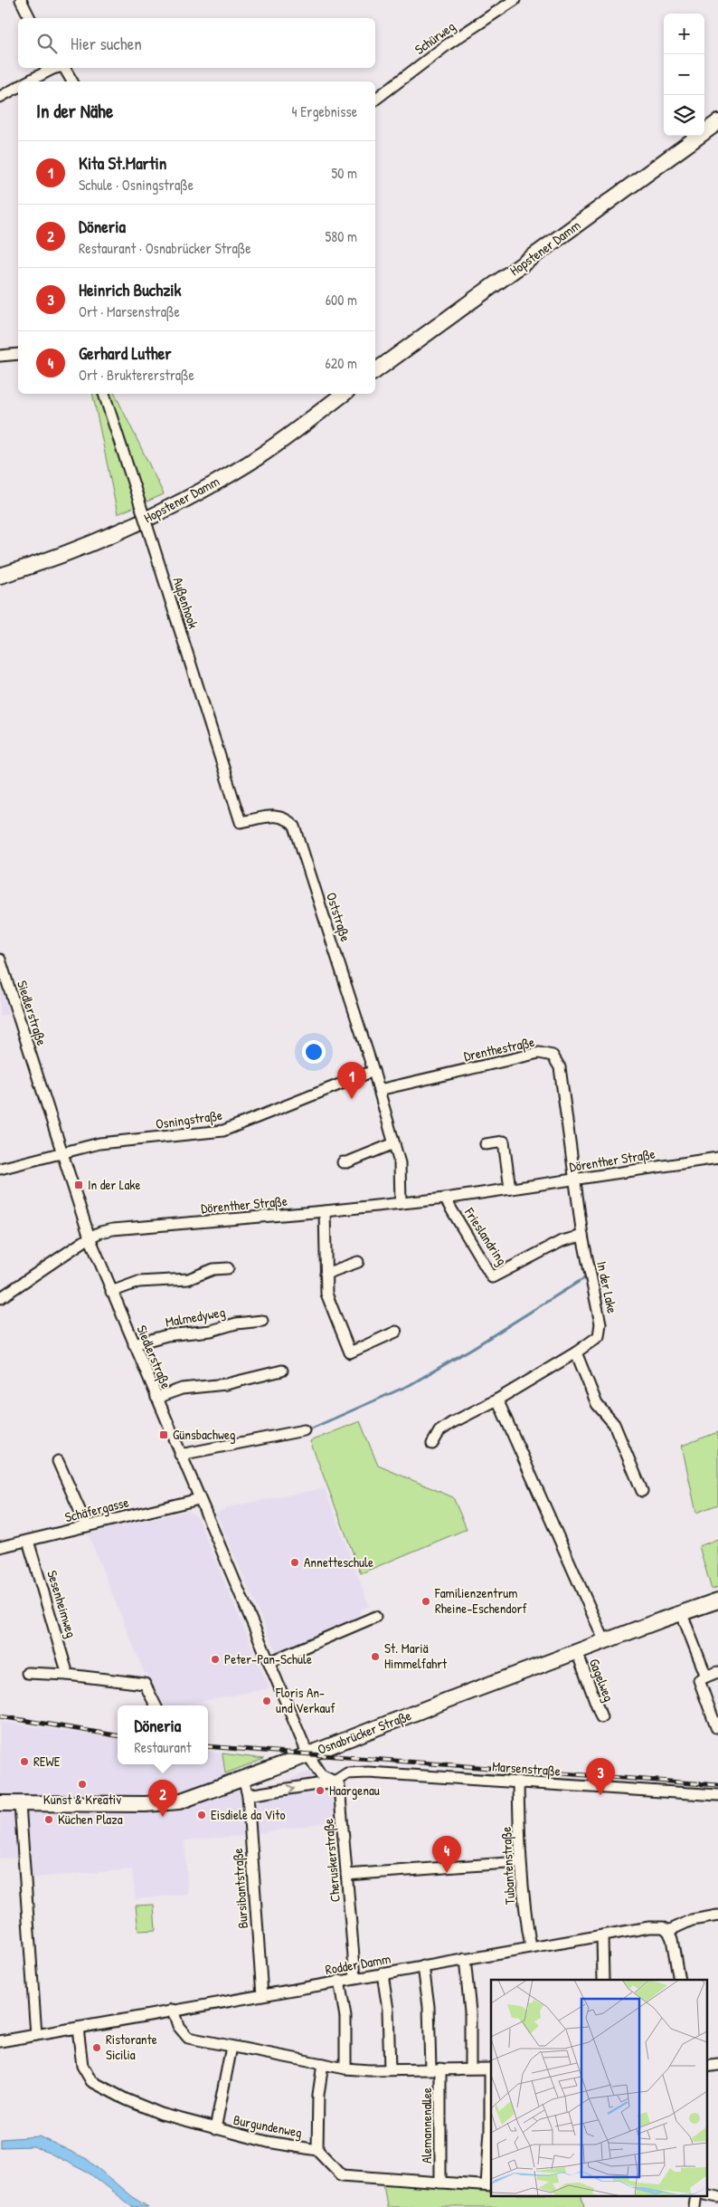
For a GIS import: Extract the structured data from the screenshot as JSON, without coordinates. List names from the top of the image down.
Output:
{
  "streets": {
    "main road": ["Hopstener Damm", "Osnabrücker Straße"],
    "street": [
      "Schürweg",
      "Außenhook",
      "Oststraße",
      "Siedlerstraße",
      "Drenthestraße",
      "Osningstraße",
      "Dörenther Straße",
      "Frieslandring",
      "In der Lake",
      "Malmedyweg",
      "Schäfergasse",
      "Sesenheimweg",
      "Gagelweg",
      "Marsenstraße",
      "Cheruskerstraße",
      "Tubantenstraße",
      "Bursibantstraße",
      "Rodder Damm",
      "Alemannenallee",
      "Burgundenweg"
    ]
  },
  "crossings": [
    ["Außenhook", "Oststraße"],
    ["Oststraße", "Osningstraße"],
    ["Siedlerstraße", "Osningstraße"],
    ["Siedlerstraße", "Dörenther Straße"],
    ["Siedlerstraße", "Malmedyweg"],
    ["Siedlerstraße", "Schäfergasse"],
    ["Siedlerstraße", "Osnabrücker Straße"],
    ["Drenthestraße", "Dörenther Straße"],
    ["Drenthestraße", "In der Lake"],
    ["Dörenther Straße", "Frieslandring"],
    ["Dörenther Straße", "In der Lake"],
    ["Frieslandring", "In der Lake"],
    ["Schäfergasse", "Sesenheimweg"],
    ["Gagelweg", "Osnabrücker Straße"],
    ["Osnabrücker Straße", "Bursibantstraße"],
    ["Marsenstraße", "Cheruskerstraße"],
    ["Marsenstraße", "Tubantenstraße"],
    ["Cheruskerstraße", "Rodder Damm"],
    ["Tubantenstraße", "Rodder Damm"],
    ["Bursibantstraße", "Rodder Damm"],
    ["Rodder Damm", "Alemannenallee"],
    ["Rodder Damm", "Burgundenweg"],
    ["Alemannenallee", "Burgundenweg"]
  ],
  "places": {
    "transit": ["In der Lake", "Günsbachweg"],
    "other": [
      "Annetteschule",
      "Familienzentrum Rheine-Eschendorf",
      "St. Mariä Himmelfahrt",
      "Peter-Pan-Schule",
      "Floris An- und Verkauf",
      "REWE",
      "Kunst & Kreativ",
      "Haargenau",
      "Eisdiele da Vito",
      "Küchen Plaza",
      "Ristorante Sicilia"
    ]
  },
  "page": {
    "map_buttons": ["+", "−"],
    "search": "Hier suchen",
    "heading": ["In der Nähe", "4 Ergebnisse"],
    "list": [
      {
        "mark": "1",
        "name": "Kita St.Martin",
        "note": "Schule · Osningstraße",
        "value": "50 m"
      },
      {
        "mark": "2",
        "name": "Döneria",
        "note": "Restaurant · Osnabrücker Straße",
        "value": "580 m"
      },
      {
        "mark": "3",
        "name": "Heinrich Buchzik",
        "note": "Ort · Marsenstraße",
        "value": "600 m"
      },
      {
        "mark": "4",
        "name": "Gerhard Luther",
        "note": "Ort · Bruktererstraße",
        "value": "620 m"
      }
    ],
    "pins": [
      "1",
      "3",
      "2",
      "4"
    ],
    "popup": ["Döneria", "Restaurant"]
  }
}
